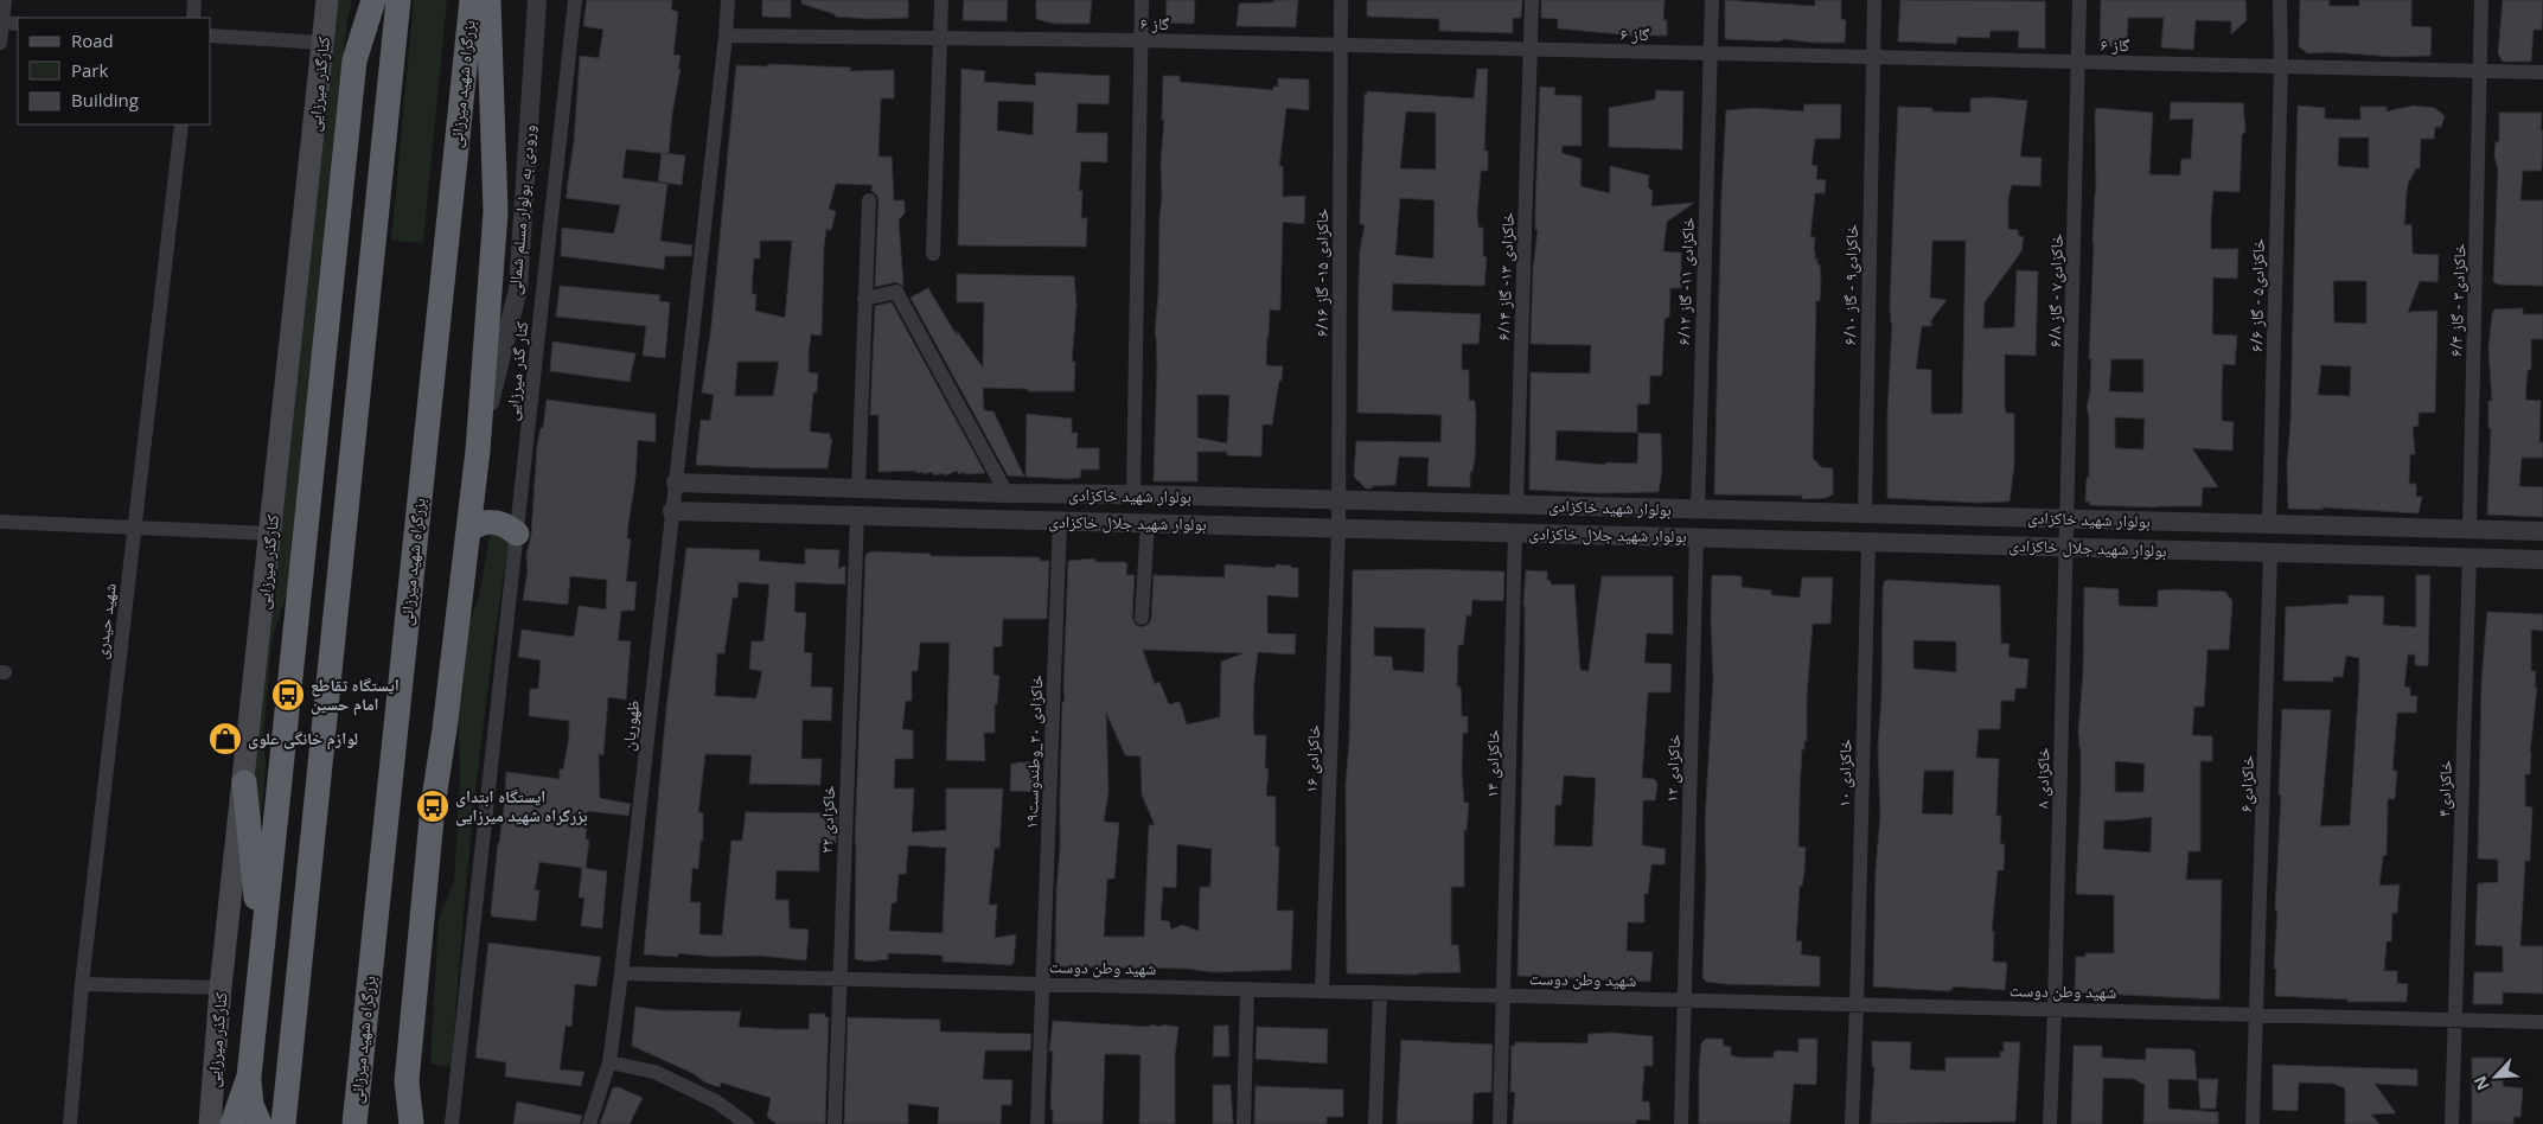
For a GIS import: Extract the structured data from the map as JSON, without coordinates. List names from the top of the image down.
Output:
{
  "streets": {
    "highway": ["بزرگراه شهید میرزائی"],
    "main road": ["کنارگذر میرزایی"],
    "street": [
      "گاز ۶",
      "ورودی به بولوار مسلم شمالی",
      "خاکزادی ۱۵- گاز ۶/۱۶",
      "خاکزادی ۱۳- گاز ۶/۱۴",
      "خاکزادی ۱۱- گاز ۶/۱۲",
      "خاکزادی۹ - گاز ۶/۱۰",
      "خاکزادی۷ - گاز ۶/۸",
      "خاکزادی۵ - گاز ۶/۶",
      "خاکزادی۳ - گاز ۶/۴",
      "کنار گذر میرزایی",
      "بولوار شهید خاکزادی",
      "بولوار شهید جلال خاکزادی",
      "شهید حیدری",
      "ظهوریان",
      "خاکزادی ۲۰_وطندوست۱۹",
      "خاکزادی ۱۶",
      "خاکزادی ۱۴",
      "خاکزادی ۱۲",
      "خاکزادی ۱۰",
      "خاکزادی ۸",
      "خاکزادی۶",
      "خاکزادی۴",
      "خاکزادی ۲۲",
      "شهید وطن دوست"
    ]
  },
  "crossings": [
    ["گاز ۶", "خاکزادی ۱۵- گاز ۶/۱۶"],
    ["گاز ۶", "خاکزادی ۱۳- گاز ۶/۱۴"],
    ["گاز ۶", "خاکزادی ۱۱- گاز ۶/۱۲"],
    ["گاز ۶", "خاکزادی۹ - گاز ۶/۱۰"],
    ["گاز ۶", "خاکزادی۷ - گاز ۶/۸"],
    ["گاز ۶", "خاکزادی۵ - گاز ۶/۶"],
    ["گاز ۶", "خاکزادی۳ - گاز ۶/۴"],
    ["گاز ۶", "ظهوریان"],
    ["خاکزادی ۱۵- گاز ۶/۱۶", "بولوار شهید خاکزادی"],
    ["خاکزادی ۱۵- گاز ۶/۱۶", "بولوار شهید جلال خاکزادی"],
    ["خاکزادی ۱۵- گاز ۶/۱۶", "خاکزادی ۱۶"],
    ["خاکزادی ۱۳- گاز ۶/۱۴", "بولوار شهید خاکزادی"],
    ["خاکزادی ۱۱- گاز ۶/۱۲", "بولوار شهید خاکزادی"],
    ["خاکزادی۹ - گاز ۶/۱۰", "بولوار شهید خاکزادی"],
    ["خاکزادی۷ - گاز ۶/۸", "بولوار شهید خاکزادی"],
    ["خاکزادی۷ - گاز ۶/۸", "بولوار شهید جلال خاکزادی"],
    ["خاکزادی۷ - گاز ۶/۸", "خاکزادی ۸"],
    ["خاکزادی۵ - گاز ۶/۶", "بولوار شهید خاکزادی"],
    ["خاکزادی۳ - گاز ۶/۴", "بولوار شهید خاکزادی"],
    ["بولوار شهید خاکزادی", "ظهوریان"],
    ["بولوار شهید جلال خاکزادی", "ظهوریان"],
    ["بولوار شهید جلال خاکزادی", "خاکزادی ۲۰_وطندوست۱۹"],
    ["بولوار شهید جلال خاکزادی", "خاکزادی ۱۶"],
    ["بولوار شهید جلال خاکزادی", "خاکزادی ۱۴"],
    ["بولوار شهید جلال خاکزادی", "خاکزادی ۱۲"],
    ["بولوار شهید جلال خاکزادی", "خاکزادی ۱۰"],
    ["بولوار شهید جلال خاکزادی", "خاکزادی ۸"],
    ["بولوار شهید جلال خاکزادی", "خاکزادی۶"],
    ["بولوار شهید جلال خاکزادی", "خاکزادی۴"],
    ["بولوار شهید جلال خاکزادی", "خاکزادی ۲۲"],
    ["ظهوریان", "شهید وطن دوست"],
    ["خاکزادی ۲۰_وطندوست۱۹", "شهید وطن دوست"],
    ["خاکزادی ۱۶", "شهید وطن دوست"],
    ["خاکزادی ۱۴", "شهید وطن دوست"],
    ["خاکزادی ۱۲", "شهید وطن دوست"],
    ["خاکزادی ۱۰", "شهید وطن دوست"],
    ["خاکزادی ۸", "شهید وطن دوست"],
    ["خاکزادی۶", "شهید وطن دوست"],
    ["خاکزادی۴", "شهید وطن دوست"],
    ["خاکزادی ۲۲", "شهید وطن دوست"]
  ],
  "places": {
    "bus stop": ["ایستگاه تقاطع امام حسین", "ایستگاه ابتدای بزرگراه شهید میرزایی"],
    "shop": ["لوازم خانگی علوی"]
  },
  "legend": ["Road", "Park", "Building"],
  "north": "bottom left"
}
